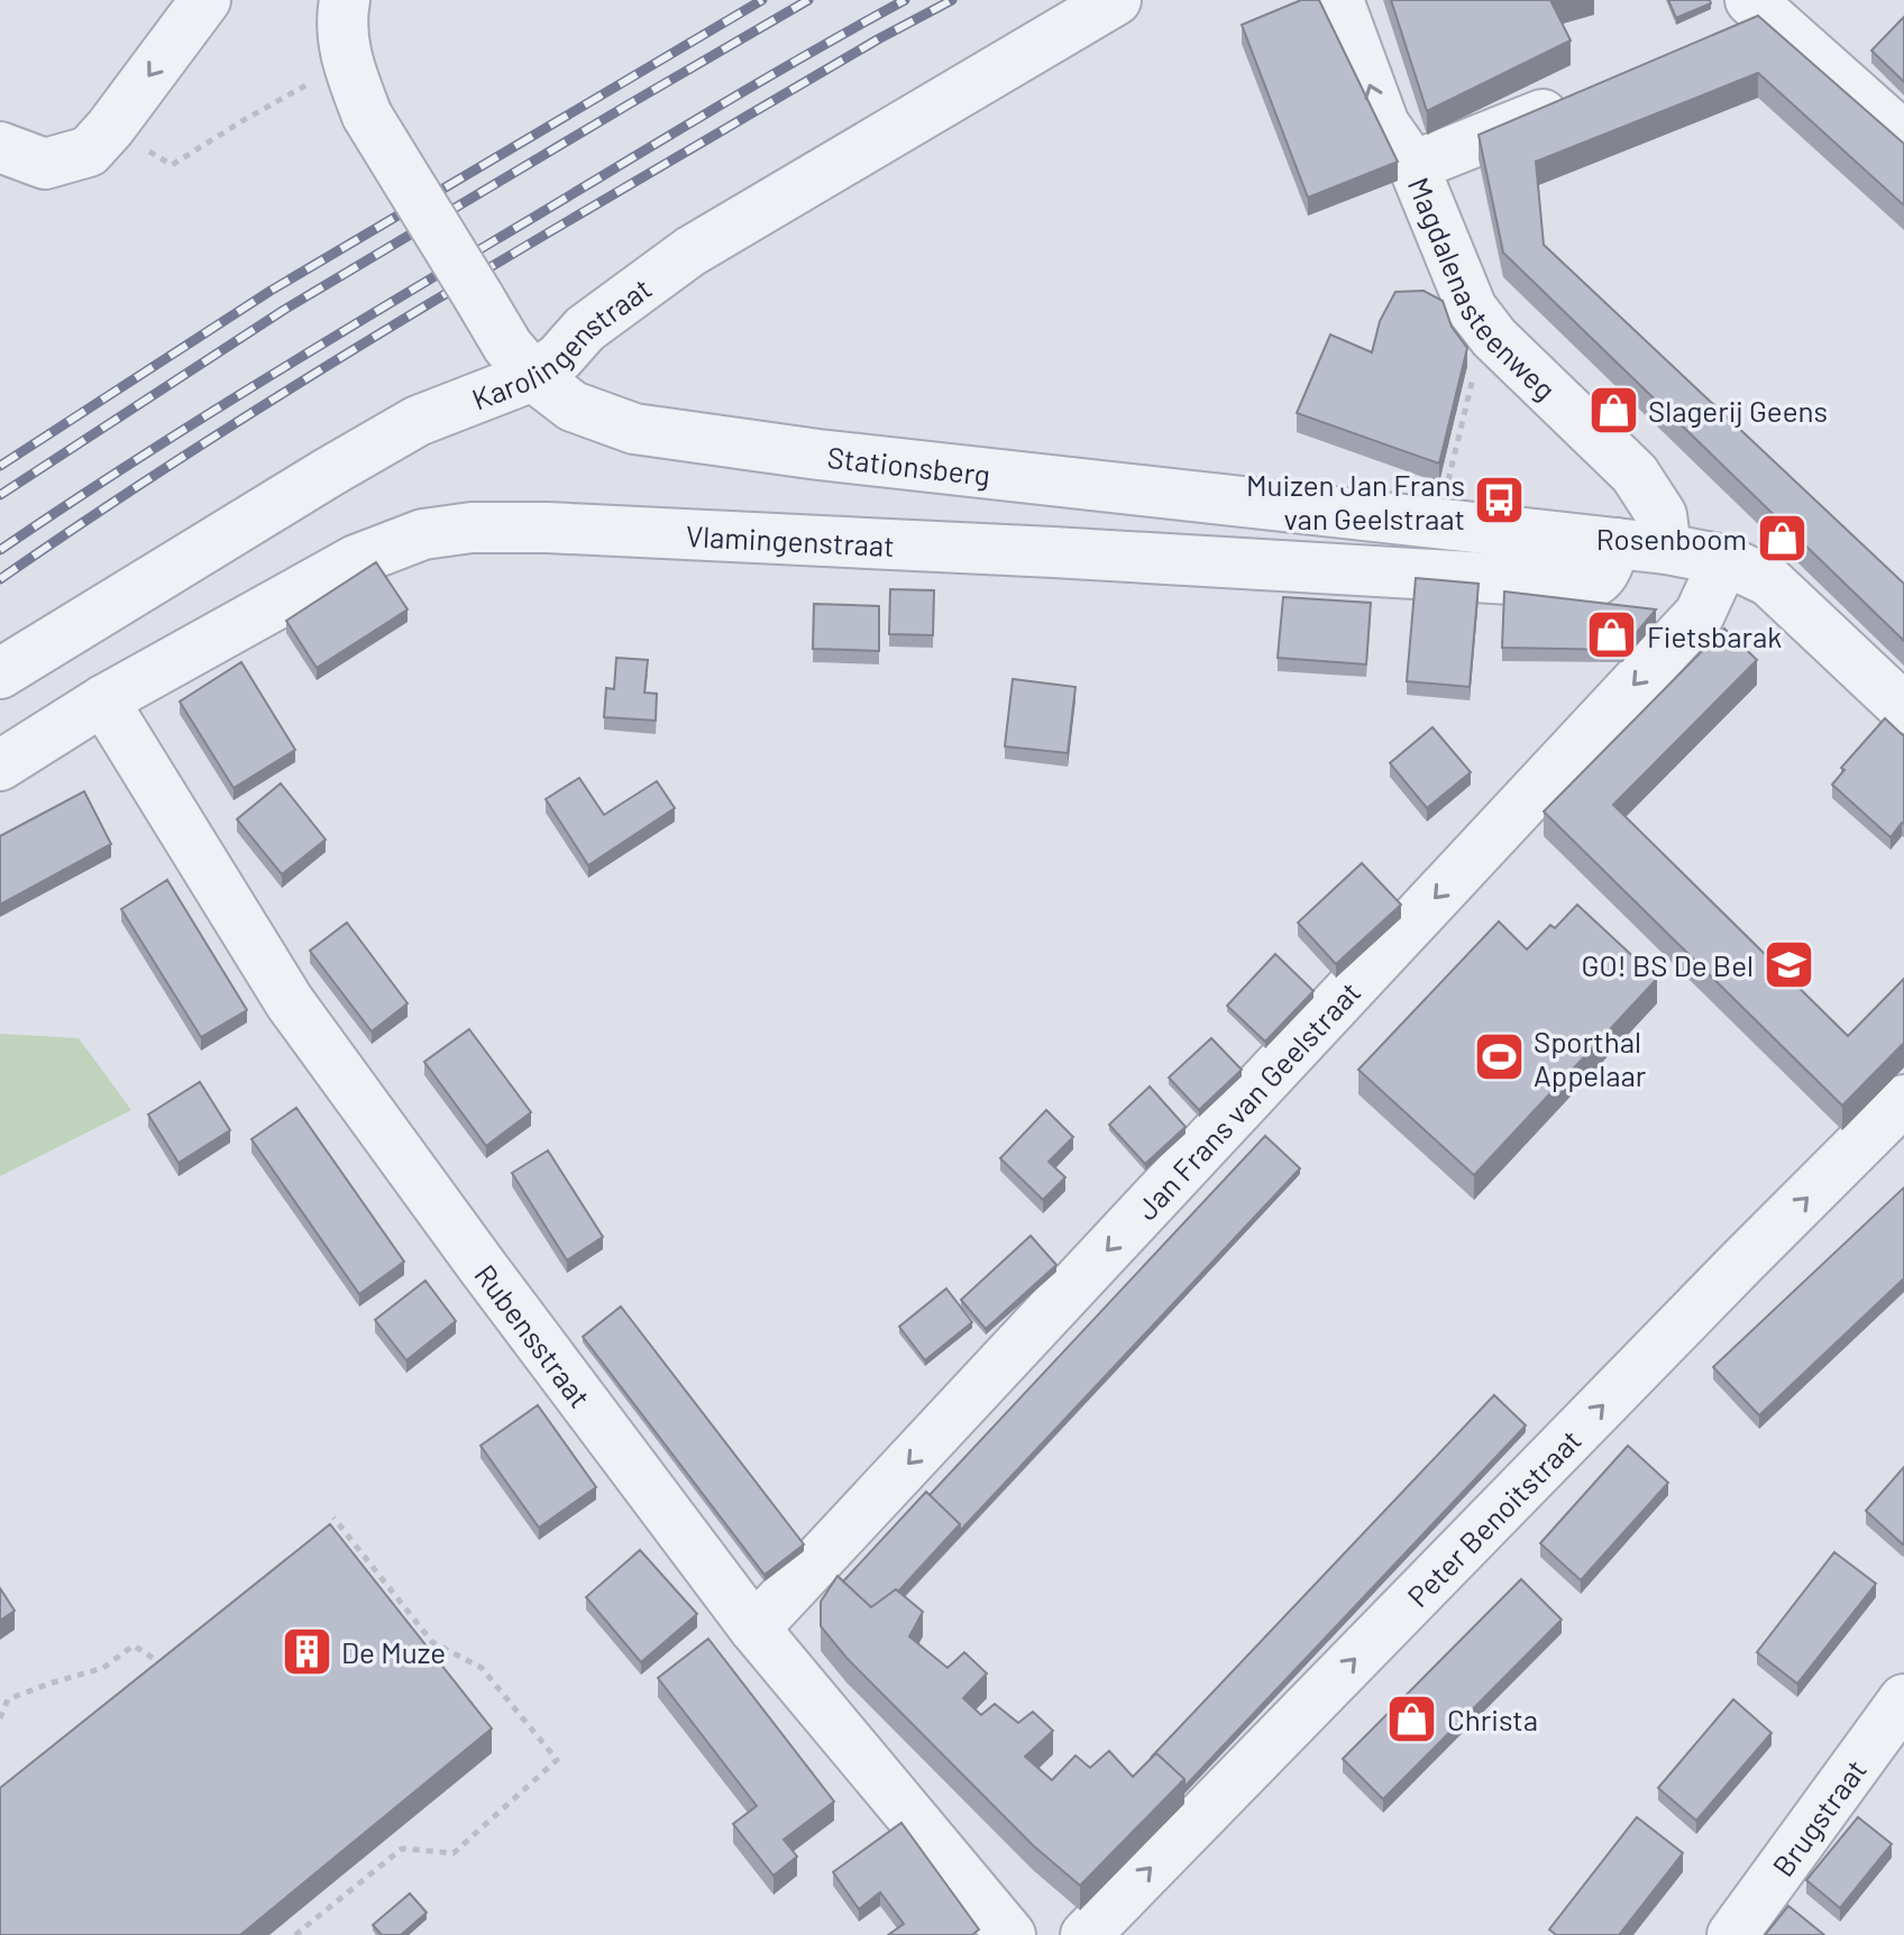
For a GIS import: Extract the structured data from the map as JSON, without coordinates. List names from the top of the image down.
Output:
{
  "streets": {
    "street": [
      "Magdalenasteenweg",
      "Karolingenstraat",
      "Stationsberg",
      "Vlamingenstraat",
      "Jan Frans van Geelstraat",
      "Rubensstraat",
      "Peter Benoitstraat",
      "Brugstraat"
    ]
  },
  "crossings": [
    ["Magdalenasteenweg", "Stationsberg"],
    ["Karolingenstraat", "Stationsberg"],
    ["Stationsberg", "Vlamingenstraat"],
    ["Stationsberg", "Jan Frans van Geelstraat"],
    ["Vlamingenstraat", "Rubensstraat"],
    ["Jan Frans van Geelstraat", "Rubensstraat"]
  ],
  "one_way": ["Jan Frans van Geelstraat", "Peter Benoitstraat"],
  "places": {
    "shop": [
      "Slagerij Geens",
      "Rosenboom",
      "Fietsbarak",
      "Christa"
    ],
    "bus stop": ["Muizen Jan Frans van Geelstraat"],
    "school or university": ["GO! BS De Bel"],
    "sports": ["Sporthal Appelaar"],
    "building": ["De Muze"]
  }
}
